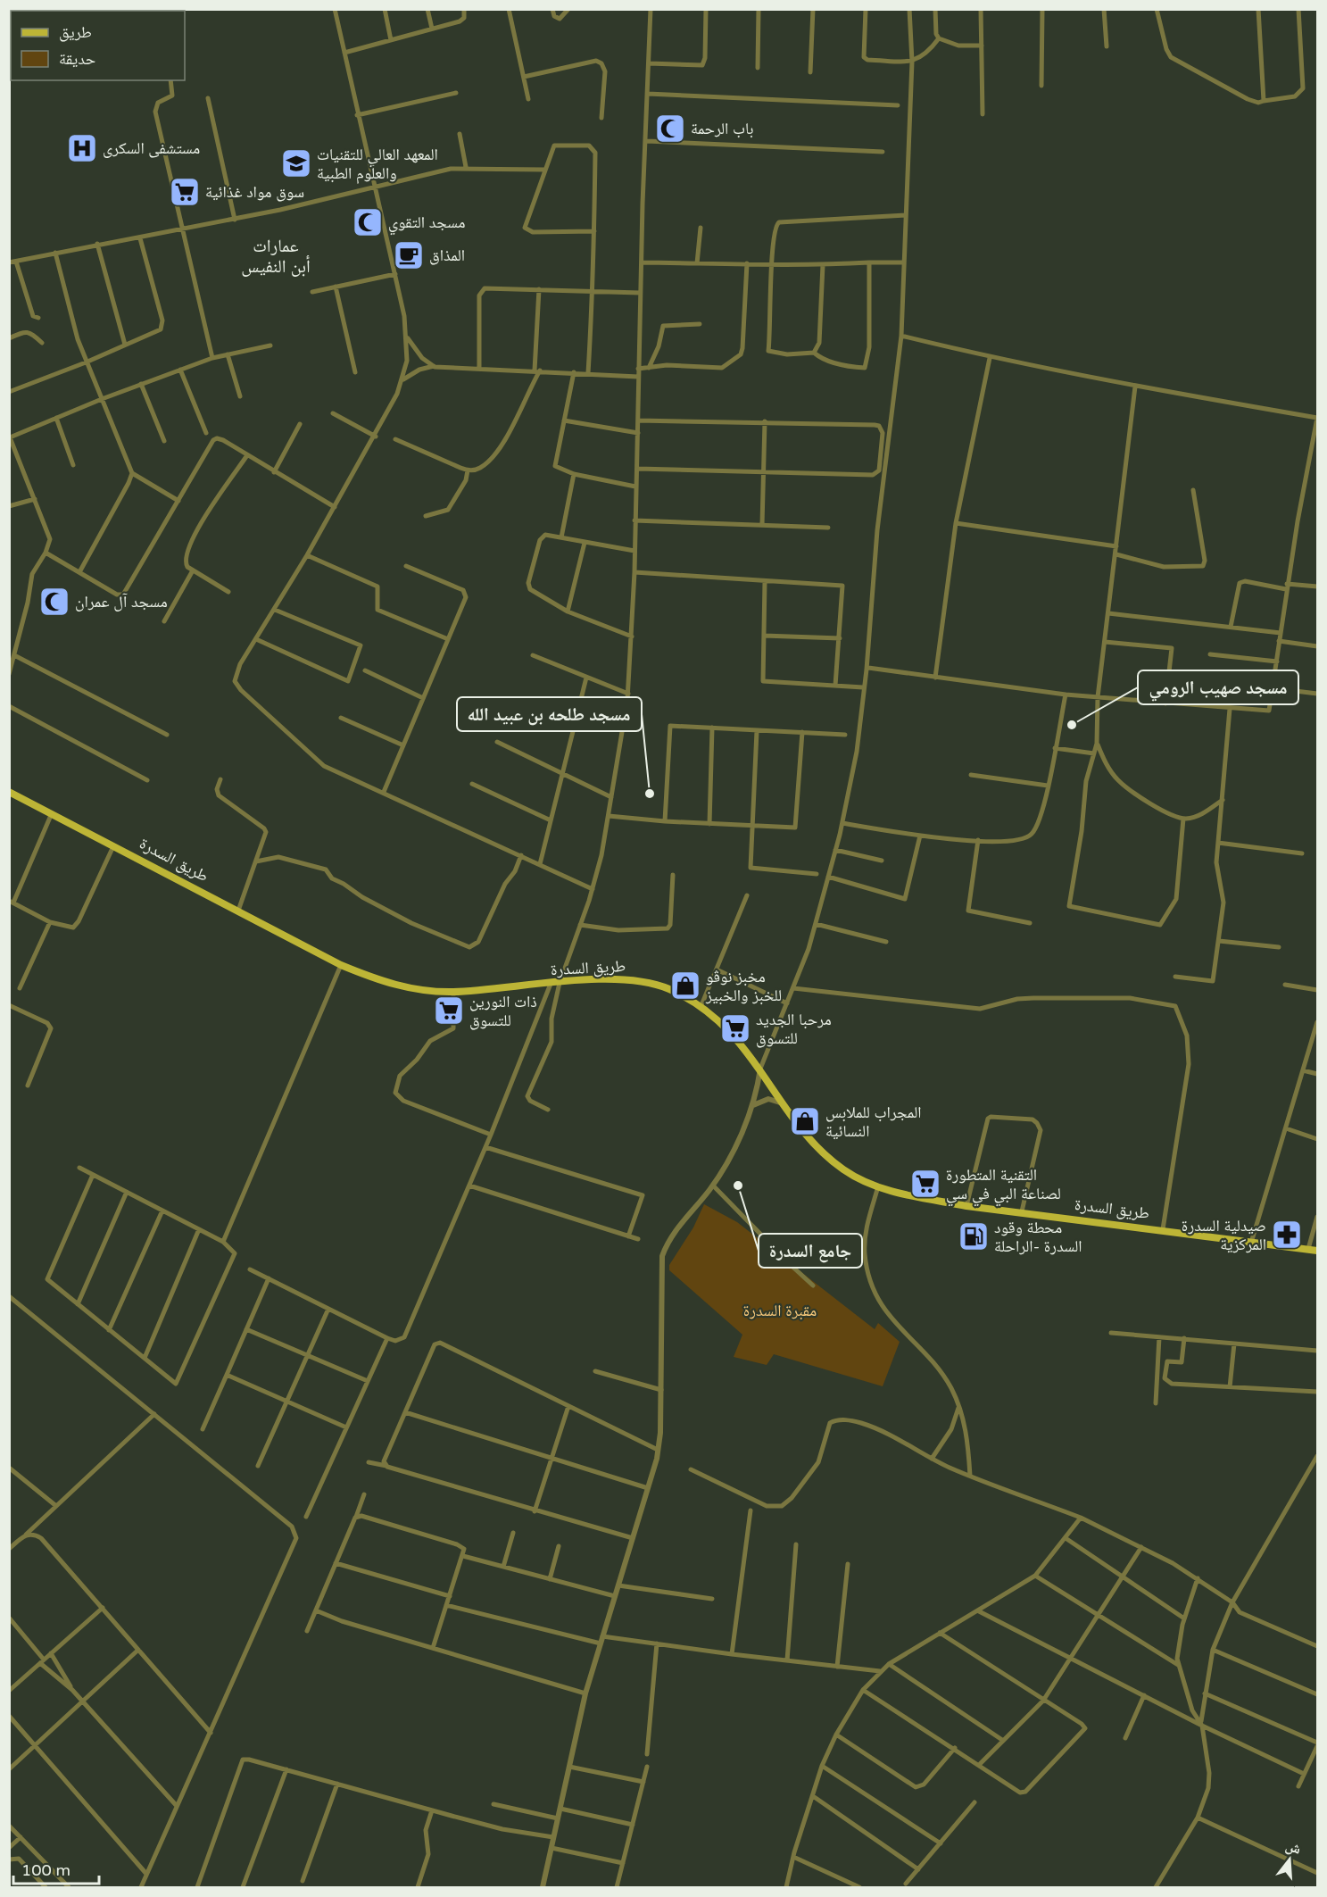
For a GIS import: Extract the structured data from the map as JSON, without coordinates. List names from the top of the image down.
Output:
{
  "streets": {
    "main road": ["طريق السدرة"]
  },
  "districts": ["عمارات أبن النفيس"],
  "parks": ["مقبرة السدرة"],
  "places": {
    "mosque": ["باب الرحمة", "مسجد التقوي", "مسجد آل عمران"],
    "hospital": ["مستشفى السكرى"],
    "school or university": ["المعهد العالي للتقنيات والعلوم الطبية"],
    "supermarket": [
      "سوق مواد غذائية",
      "ذات النورين للتسوق",
      "مرحبا الجديد للتسوق",
      "التقنية المتطورة لصناعة البي في سي"
    ],
    "cafe": ["المذاق"],
    "other": ["مسجد صهيب الرومي", "مسجد طلحه بن عبيد الله", "جامع السدرة"],
    "shop": ["مخبز نوڤو للخبز والخبيز", "المجراب للملابس النسائية"],
    "pharmacy": ["صيدلية السدرة المركزية"],
    "fuel station": ["محطة وقود السدرة -الراحلة"]
  },
  "legend": ["طريق", "حديقة"],
  "scale_bar": "100 m",
  "north": "top"
}
